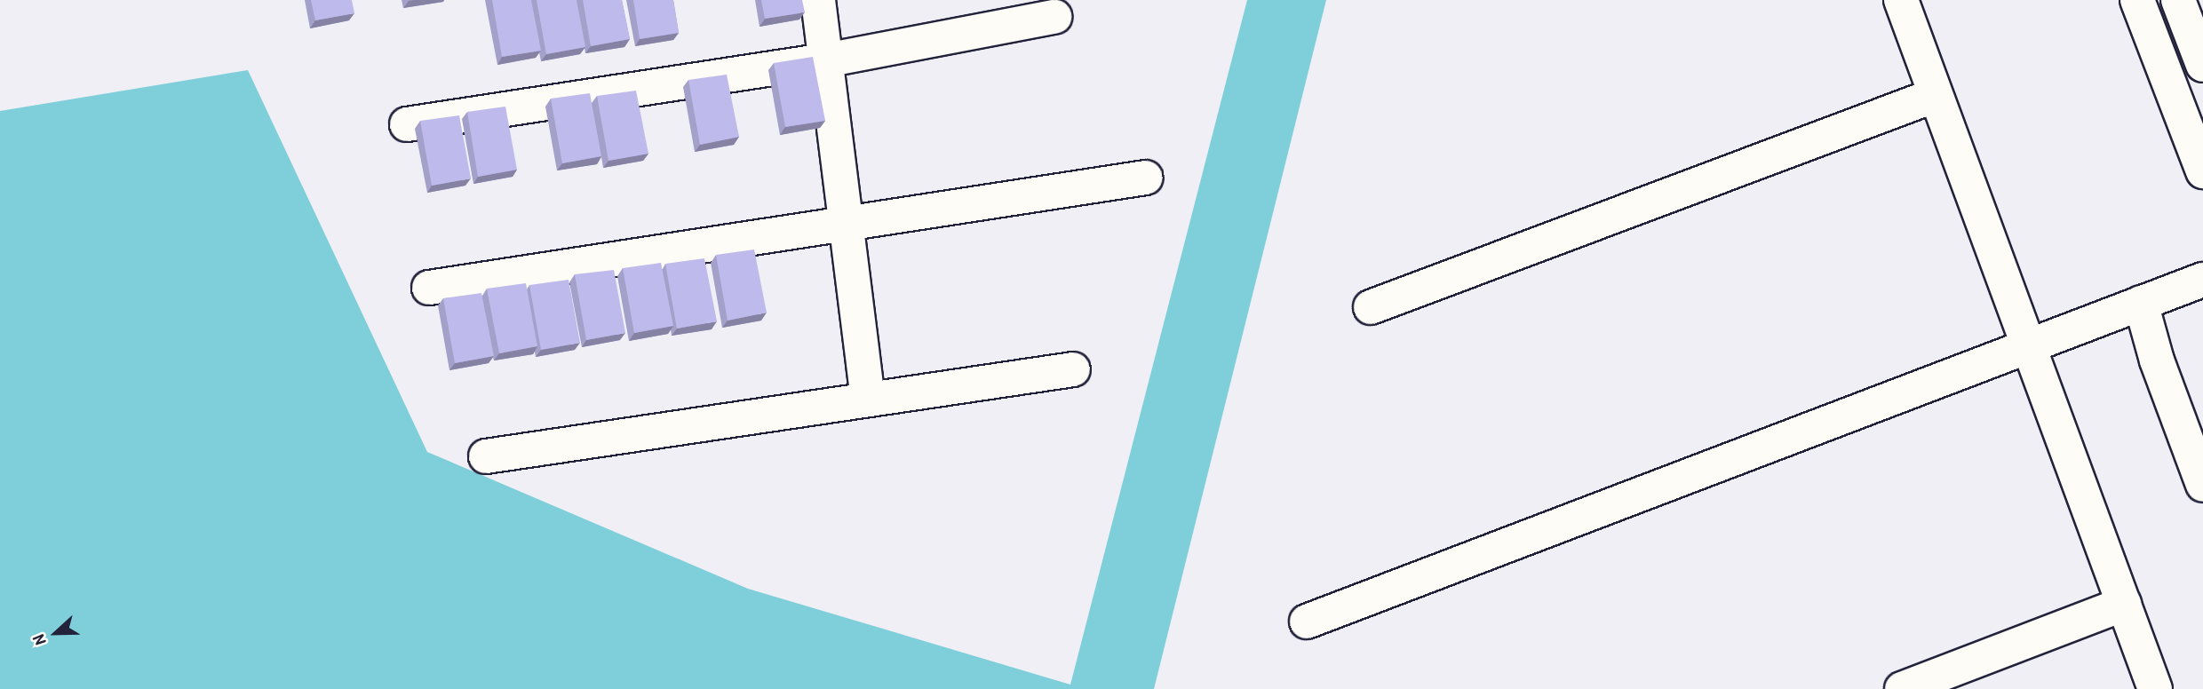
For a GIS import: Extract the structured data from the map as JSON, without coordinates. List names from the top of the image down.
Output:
{
  "north": "left"
}
